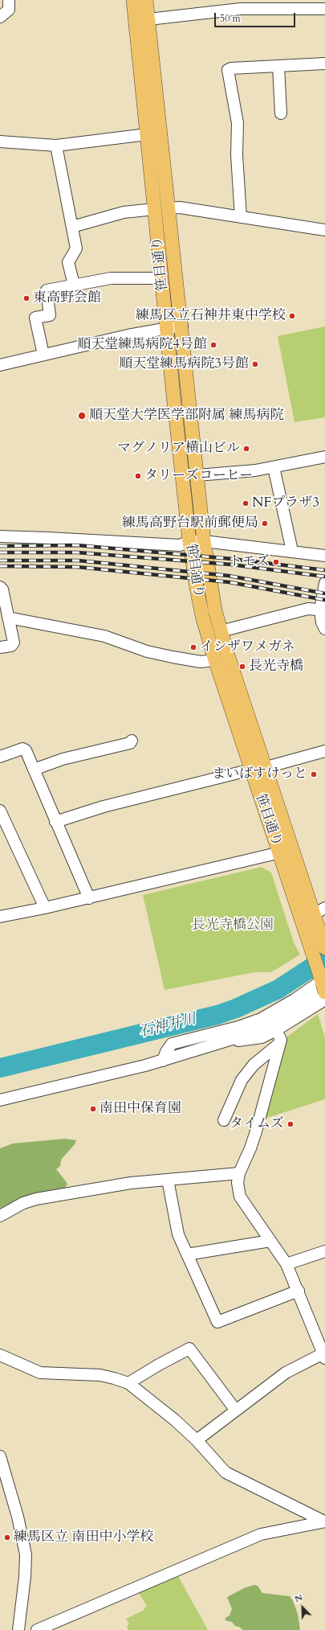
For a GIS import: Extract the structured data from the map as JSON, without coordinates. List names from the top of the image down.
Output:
{
  "streets": {
    "main road": ["笹目通り"]
  },
  "water": ["石神井川"],
  "parks": ["長光寺橋公園"],
  "places": [
    "東高野会館",
    "練馬区立石神井東中学校",
    "順天堂練馬病院4号館",
    "順天堂練馬病院3号館",
    "順天堂大学医学部附属 練馬病院",
    "マグノリア横山ビル",
    "タリーズコーヒー",
    "NFプラザ3",
    "練馬高野台駅前郵便局",
    "トモズ",
    "イシザワメガネ",
    "長光寺橋",
    "まいばすけっと",
    "南田中保育園",
    "タイムズ",
    "練馬区立 南田中小学校"
  ],
  "scale_bar": "50 m",
  "north": "top left"
}
